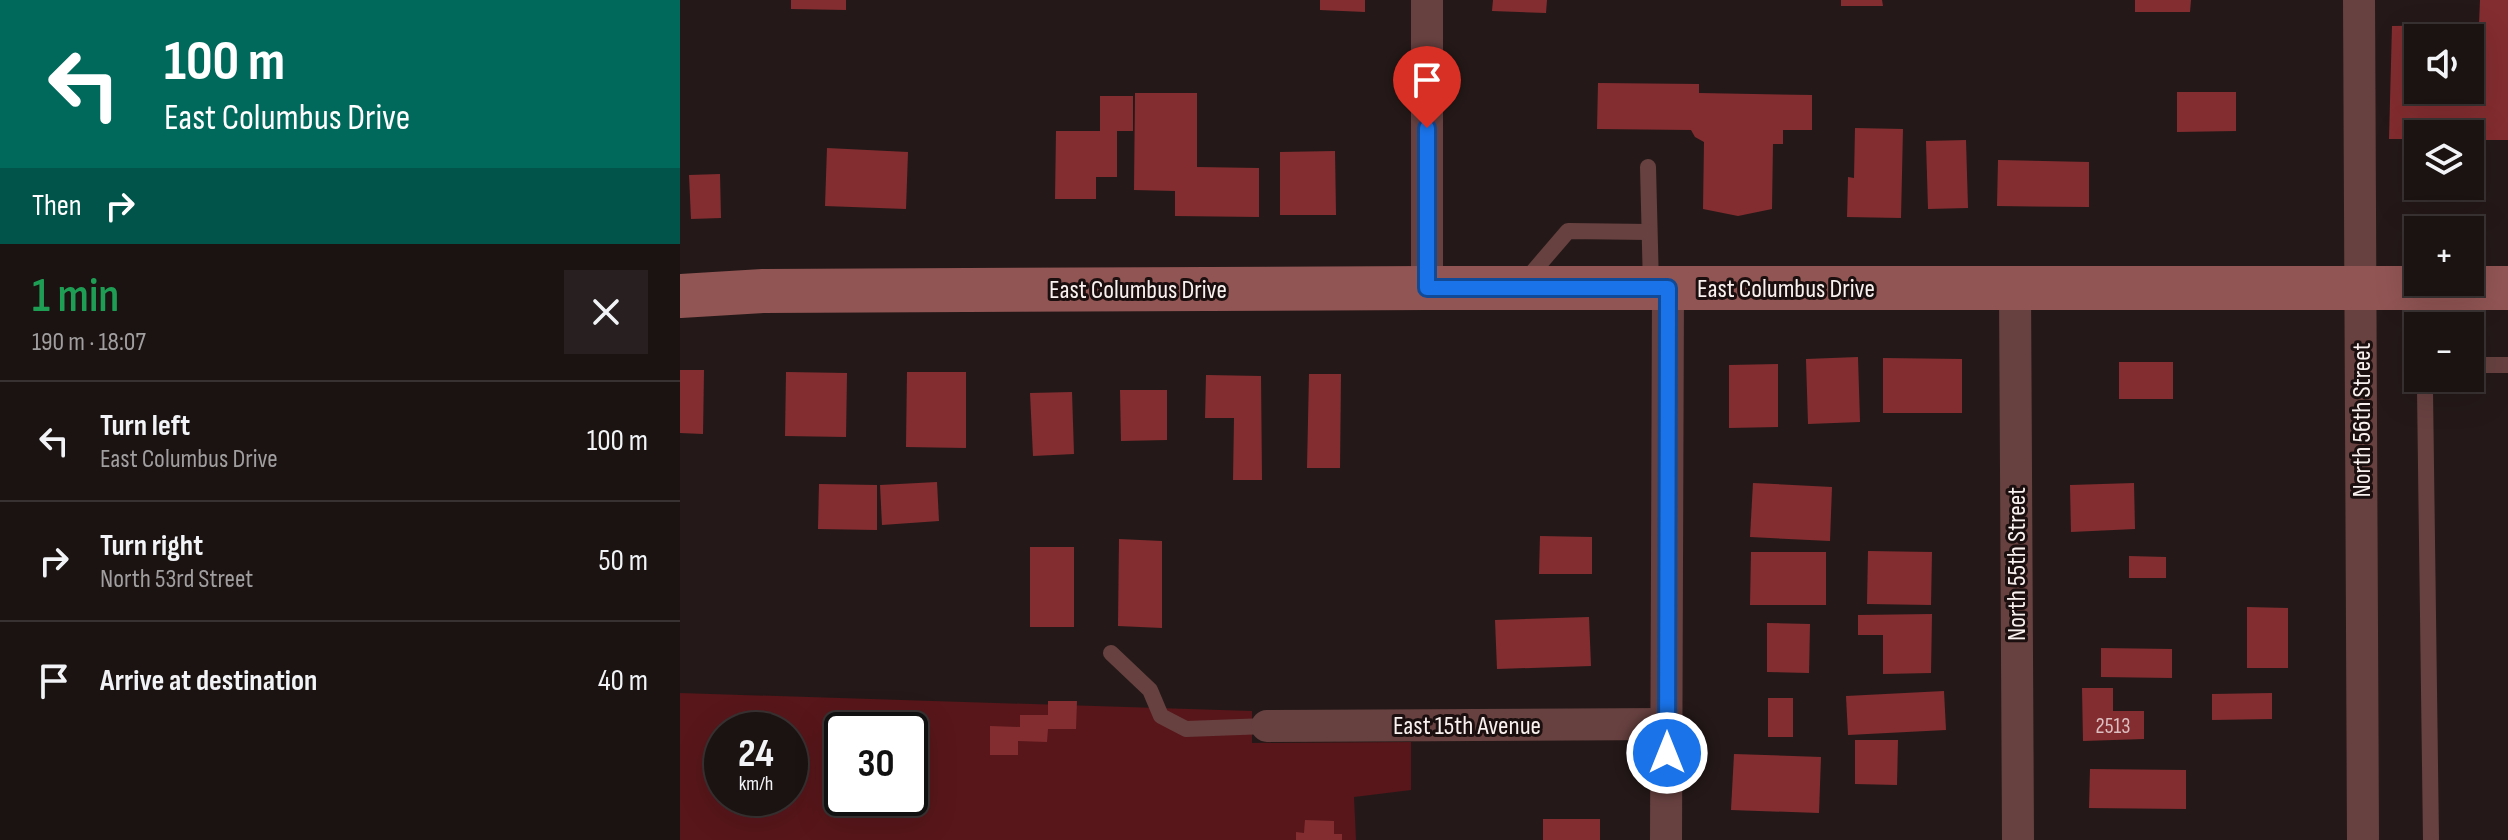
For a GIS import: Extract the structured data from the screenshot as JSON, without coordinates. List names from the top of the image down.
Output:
{
  "streets": {
    "main road": ["East Columbus Drive"],
    "street": ["North 56th Street", "North 55th Street", "East 15th Avenue"]
  },
  "crossings": [
    ["East Columbus Drive", "North 56th Street"],
    ["East Columbus Drive", "North 55th Street"]
  ],
  "house_numbers": ["2513"],
  "page": {
    "turn": ["100 m", "East Columbus Drive"],
    "map_buttons": ["+", "−"],
    "then": "Then",
    "heading": ["1 min", "190 m · 18:07"],
    "list": [
      {
        "name": "Turn left",
        "note": "East Columbus Drive",
        "value": "100 m"
      },
      {
        "name": "Turn right",
        "note": "North 53rd Street",
        "value": "50 m"
      },
      {
        "name": "Arrive at destination",
        "value": "40 m"
      }
    ],
    "speed": "24 km/h",
    "limit": "30"
  }
}
